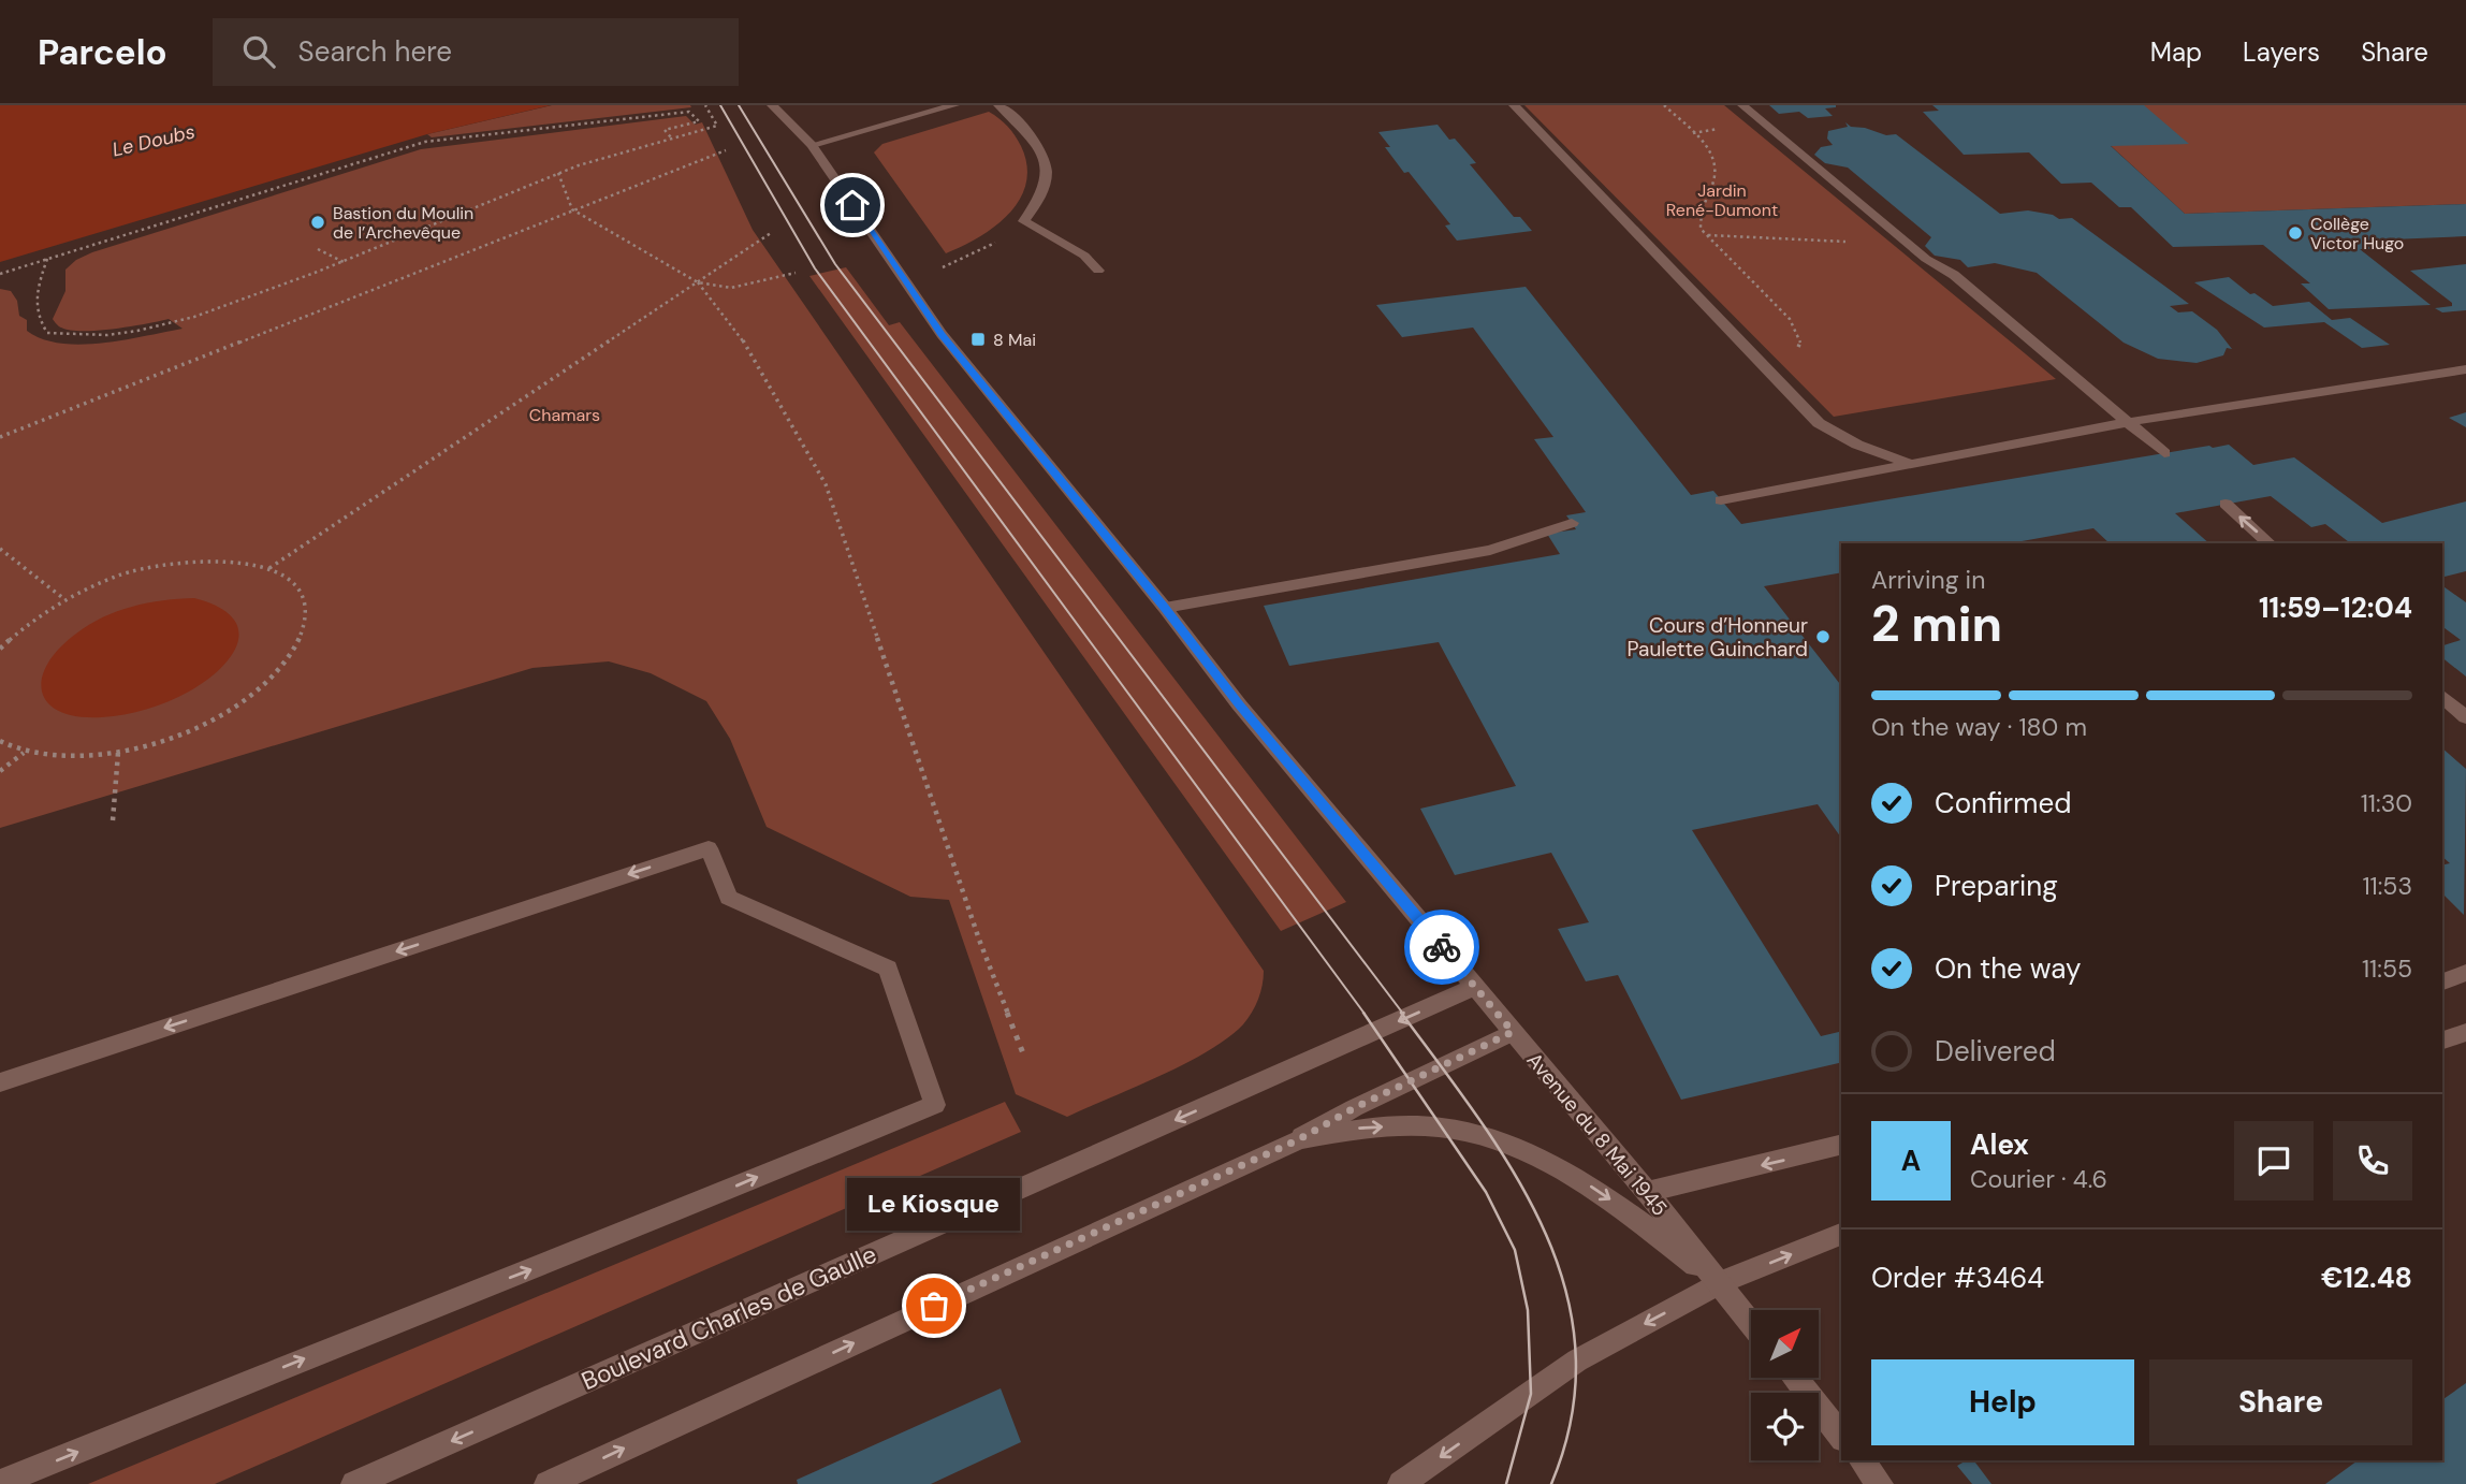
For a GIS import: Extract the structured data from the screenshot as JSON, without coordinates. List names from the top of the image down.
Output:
{
  "streets": {
    "main road": ["Avenue du 8 Mai 1945", "Boulevard Charles de Gaulle"]
  },
  "crossings": [
    ["Avenue du 8 Mai 1945", "Boulevard Charles de Gaulle"]
  ],
  "water": ["Le Doubs"],
  "parks": ["Jardin René-Dumont", "Chamars"],
  "places": {
    "other": [
      "Bastion du Moulin de l’Archevêque",
      "Collège Victor Hugo",
      "Cours d’Honneur Paulette Guinchard",
      "Le Kiosque"
    ],
    "transit": ["8 Mai"]
  },
  "north": "top right",
  "page": {
    "header": "Parcelo",
    "search": "Search here",
    "nav": ["Map", "Layers", "Share"],
    "heading": ["2 min", "Arriving in", "11:59–12:04"],
    "panel": [
      "Alex",
      "Courier · 4.6",
      "Order #3464",
      "€12.48"
    ],
    "bar": "On the way · 180 m",
    "list": [
      ["Confirmed", "11:30"],
      ["Preparing", "11:53"],
      ["On the way", "11:55"],
      "Delivered"
    ],
    "round": "A",
    "bubble": "Le Kiosque",
    "buttons": ["Help", "Share"]
  }
}
